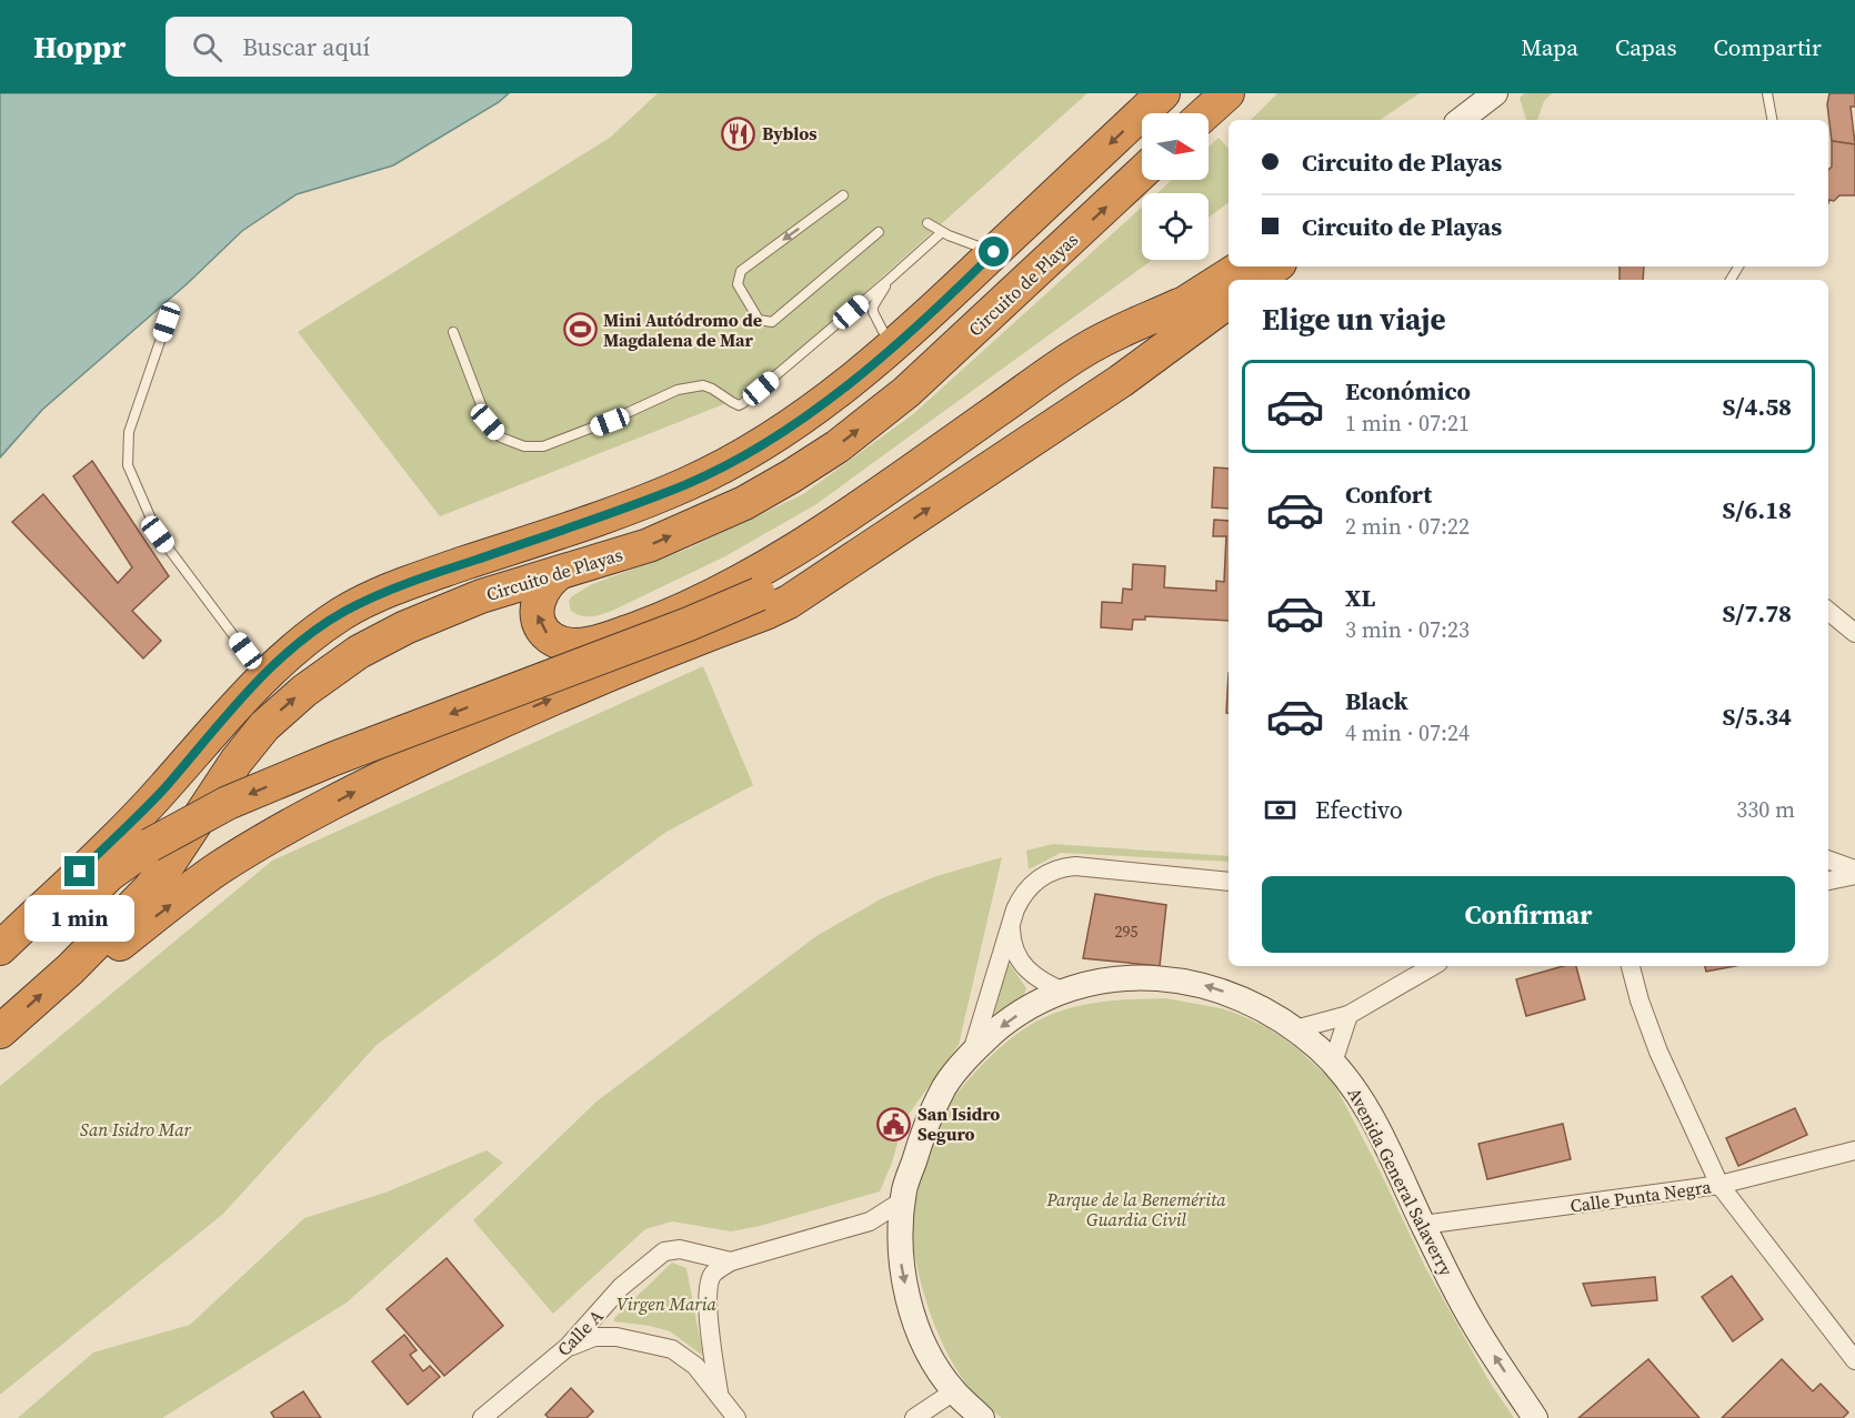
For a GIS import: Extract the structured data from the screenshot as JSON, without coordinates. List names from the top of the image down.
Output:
{
  "streets": {
    "highway": ["Circuito de Playas"],
    "street": ["Avenida General Salaverry", "Calle Punta Negra", "Calle A"]
  },
  "crossings": [
    ["Avenida General Salaverry", "Calle Punta Negra"],
    ["Avenida General Salaverry", "Calle A"]
  ],
  "parks": ["San Isidro Mar", "Parque de la Benemérita Guardia Civil", "Virgen Maria"],
  "places": {
    "restaurant": ["Byblos"],
    "sports": ["Mini Autódromo de Magdalena de Mar"],
    "public building": ["San Isidro Seguro"]
  },
  "house_numbers": ["295"],
  "north": "right",
  "page": {
    "header": "Hoppr",
    "search": "Buscar aquí",
    "nav": ["Mapa", "Capas", "Compartir"],
    "banner": ["Circuito de Playas", "Circuito de Playas"],
    "heading": "Elige un viaje",
    "list": [
      {
        "name": "Económico",
        "note": "1 min · 07:21",
        "value": "S/4.58"
      },
      {
        "name": "Confort",
        "note": "2 min · 07:22",
        "value": "S/6.18"
      },
      {
        "name": "XL",
        "note": "3 min · 07:23",
        "value": "S/7.78"
      },
      {
        "name": "Black",
        "note": "4 min · 07:24",
        "value": "S/5.34"
      }
    ],
    "pay": ["Efectivo", "330 m"],
    "buttons": "Confirmar",
    "bubble": "1 min"
  }
}
